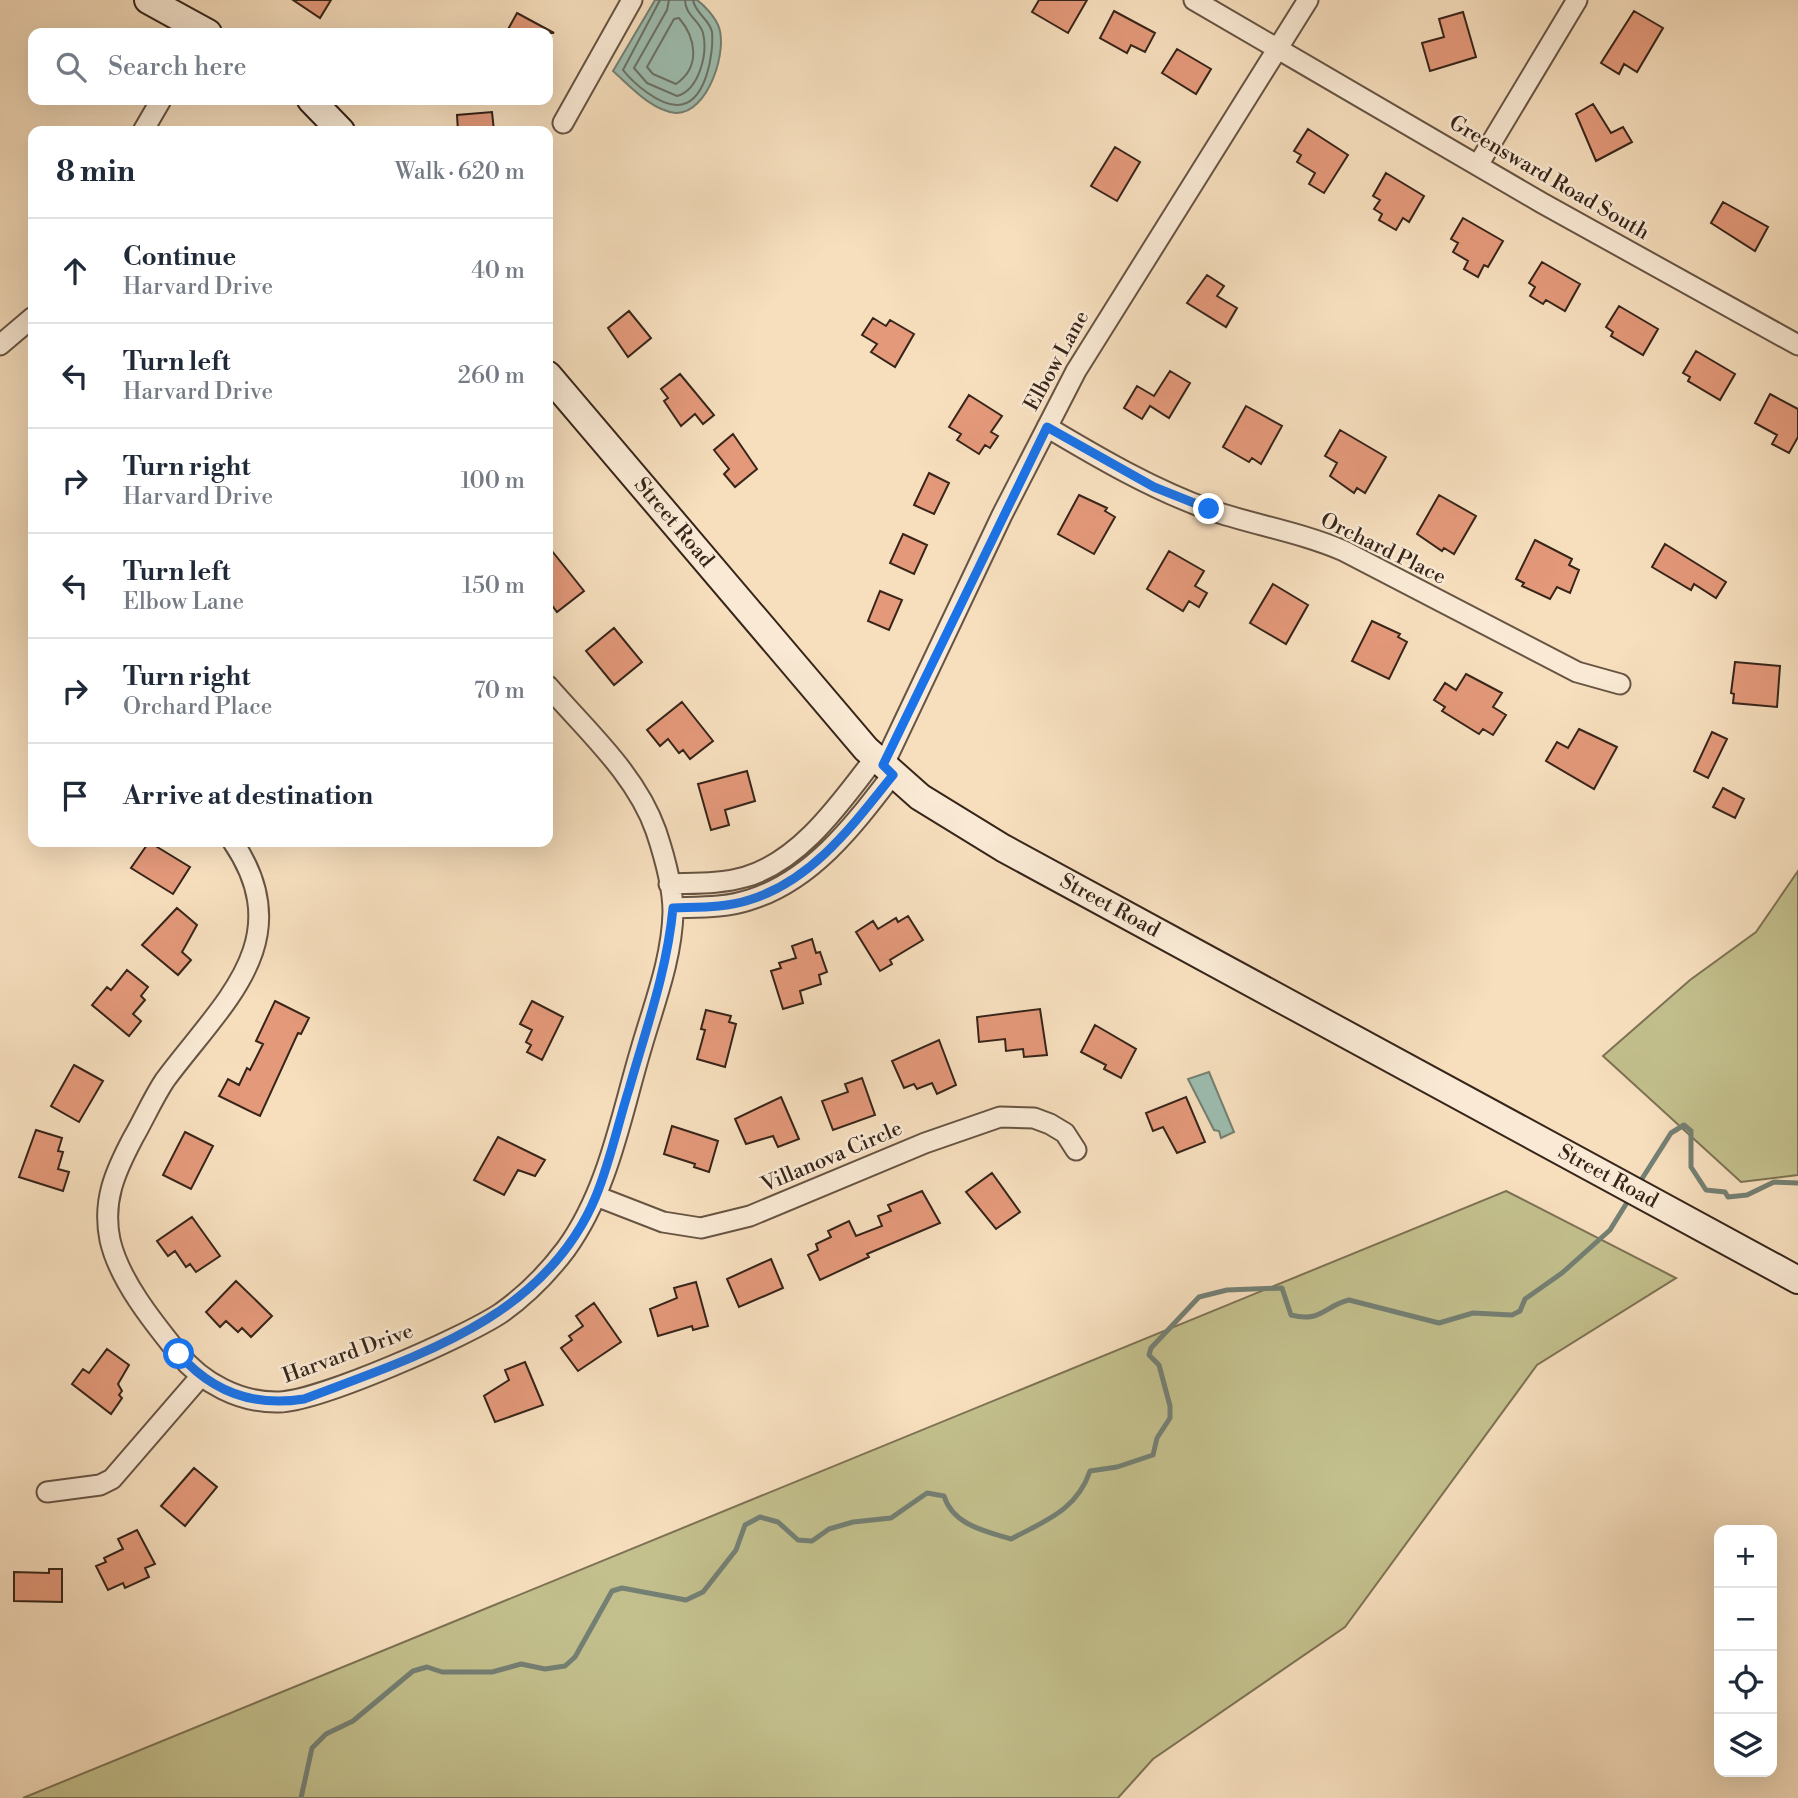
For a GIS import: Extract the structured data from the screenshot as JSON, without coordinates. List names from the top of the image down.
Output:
{
  "streets": {
    "main road": ["Street Road"],
    "street": [
      "Greensward Road South",
      "Elbow Lane",
      "Orchard Place",
      "Villanova Circle",
      "Harvard Drive"
    ]
  },
  "crossings": [
    ["Greensward Road South", "Elbow Lane"],
    ["Elbow Lane", "Street Road"],
    ["Elbow Lane", "Orchard Place"],
    ["Villanova Circle", "Harvard Drive"]
  ],
  "page": {
    "search": "Search here",
    "heading": ["8 min", "Walk · 620 m"],
    "list": [
      ["Continue", "Harvard Drive", "40 m"],
      ["Turn left", "Harvard Drive", "260 m"],
      ["Turn right", "Harvard Drive", "100 m"],
      ["Turn left", "Elbow Lane", "150 m"],
      ["Turn right", "Orchard Place", "70 m"],
      "Arrive at destination"
    ],
    "map_buttons": ["+", "−"]
  }
}
